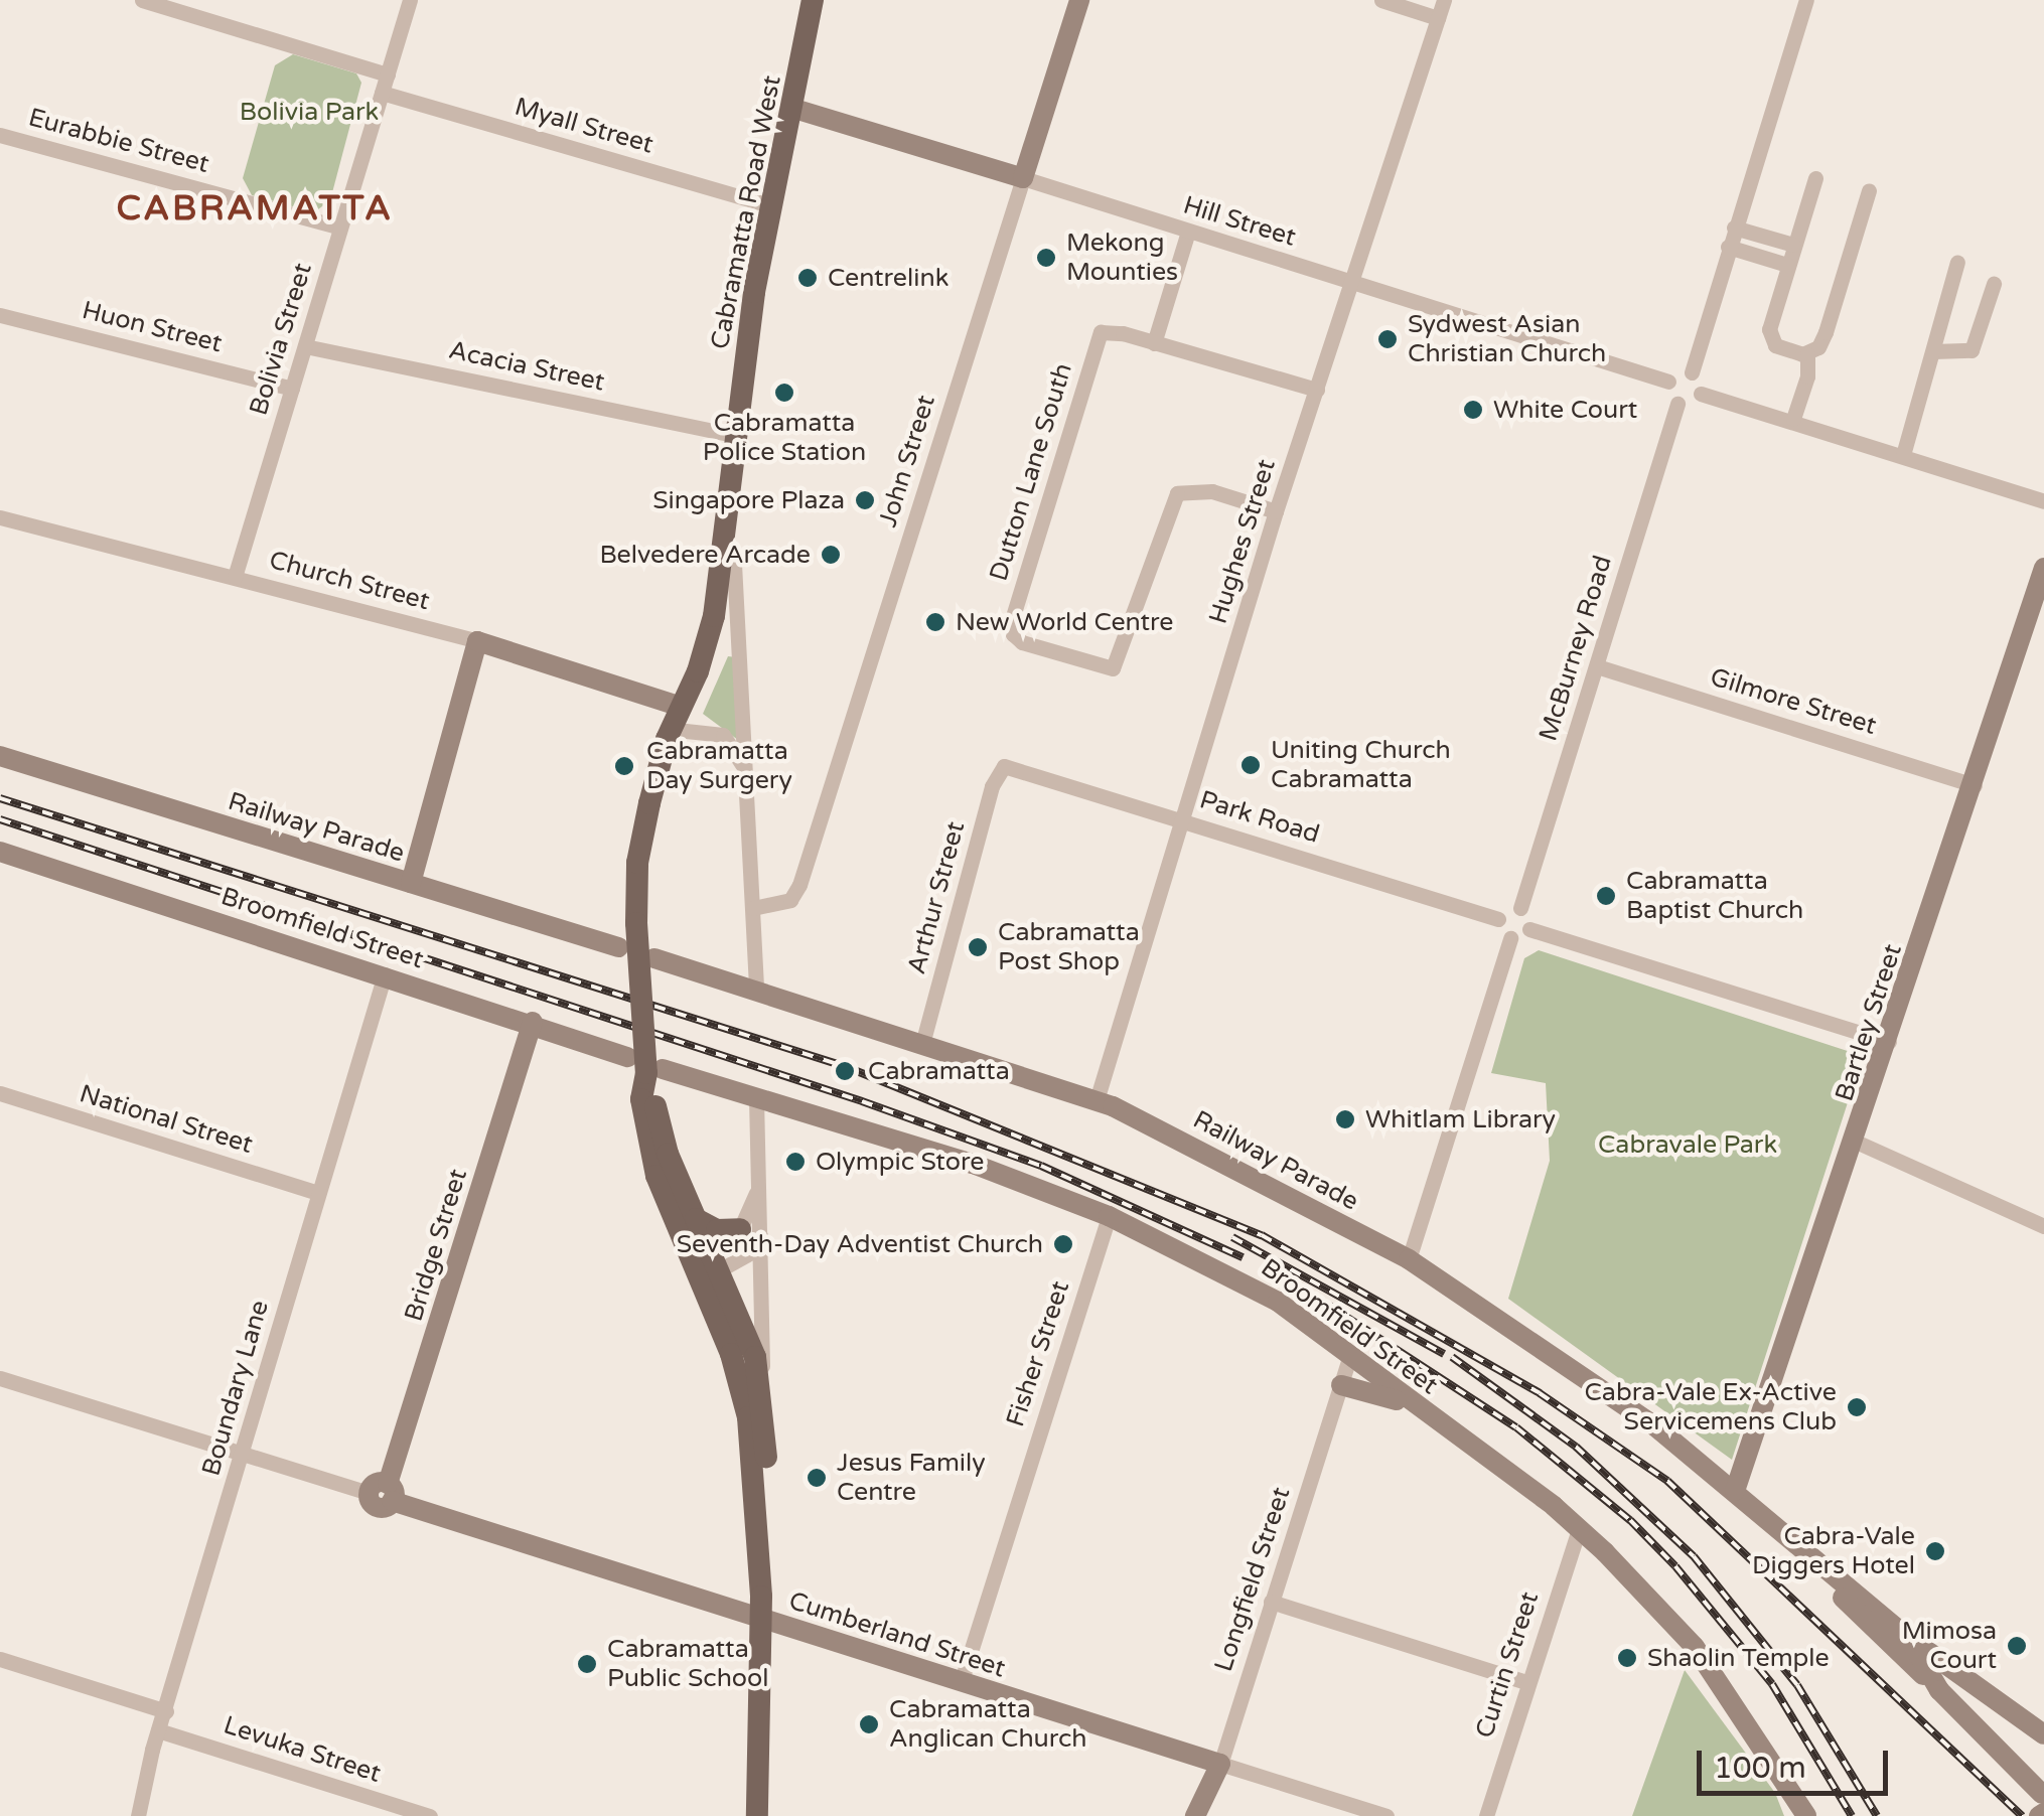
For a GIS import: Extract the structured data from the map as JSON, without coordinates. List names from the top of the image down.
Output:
{
  "streets": {
    "main road": ["Cabramatta Road West"],
    "street": [
      "Myall Street",
      "Eurabbie Street",
      "Hill Street",
      "Huon Street",
      "Bolivia Street",
      "Acacia Street",
      "John Street",
      "Dutton Lane South",
      "Hughes Street",
      "Church Street",
      "McBurney Road",
      "Gilmore Street",
      "Park Road",
      "Railway Parade",
      "Arthur Street",
      "Broomfield Street",
      "Bartley Street",
      "National Street",
      "Bridge Street",
      "Fisher Street",
      "Boundary Lane",
      "Longfield Street",
      "Cumberland Street",
      "Curtin Street",
      "Levuka Street"
    ]
  },
  "crossings": [
    ["Myall Street", "Cabramatta Road West"],
    ["Myall Street", "Bolivia Street"],
    ["Eurabbie Street", "Bolivia Street"],
    ["Cabramatta Road West", "Hill Street"],
    ["Cabramatta Road West", "Acacia Street"],
    ["Cabramatta Road West", "John Street"],
    ["Cabramatta Road West", "Church Street"],
    ["Cabramatta Road West", "Railway Parade"],
    ["Cabramatta Road West", "Broomfield Street"],
    ["Hill Street", "John Street"],
    ["Hill Street", "Hughes Street"],
    ["Huon Street", "Bolivia Street"],
    ["Bolivia Street", "Acacia Street"],
    ["Bolivia Street", "Church Street"],
    ["Dutton Lane South", "Hughes Street"],
    ["Hughes Street", "Park Road"],
    ["Hughes Street", "Railway Parade"],
    ["McBurney Road", "Gilmore Street"],
    ["Gilmore Street", "Bartley Street"],
    ["Park Road", "Arthur Street"],
    ["Railway Parade", "Arthur Street"],
    ["Railway Parade", "Bartley Street"],
    ["Broomfield Street", "Bridge Street"],
    ["Broomfield Street", "Fisher Street"],
    ["Broomfield Street", "Boundary Lane"],
    ["Broomfield Street", "Longfield Street"],
    ["Broomfield Street", "Curtin Street"],
    ["National Street", "Boundary Lane"],
    ["Bridge Street", "Cumberland Street"],
    ["Fisher Street", "Cumberland Street"],
    ["Boundary Lane", "Cumberland Street"],
    ["Boundary Lane", "Levuka Street"],
    ["Longfield Street", "Cumberland Street"]
  ],
  "districts": ["CABRAMATTA"],
  "parks": ["Bolivia Park", "Cabravale Park"],
  "places": [
    "Mekong Mounties",
    "Centrelink",
    "Sydwest Asian Christian Church",
    "Cabramatta Police Station",
    "White Court",
    "Singapore Plaza",
    "Belvedere Arcade",
    "New World Centre",
    "Uniting Church Cabramatta",
    "Cabramatta Day Surgery",
    "Cabramatta Baptist Church",
    "Cabramatta Post Shop",
    "Cabramatta",
    "Whitlam Library",
    "Olympic Store",
    "Seventh-Day Adventist Church",
    "Cabra-Vale Ex-Active Servicemens Club",
    "Jesus Family Centre",
    "Cabra-Vale Diggers Hotel",
    "Mimosa Court",
    "Shaolin Temple",
    "Cabramatta Public School",
    "Cabramatta Anglican Church"
  ],
  "scale_bar": "100 m"
}
